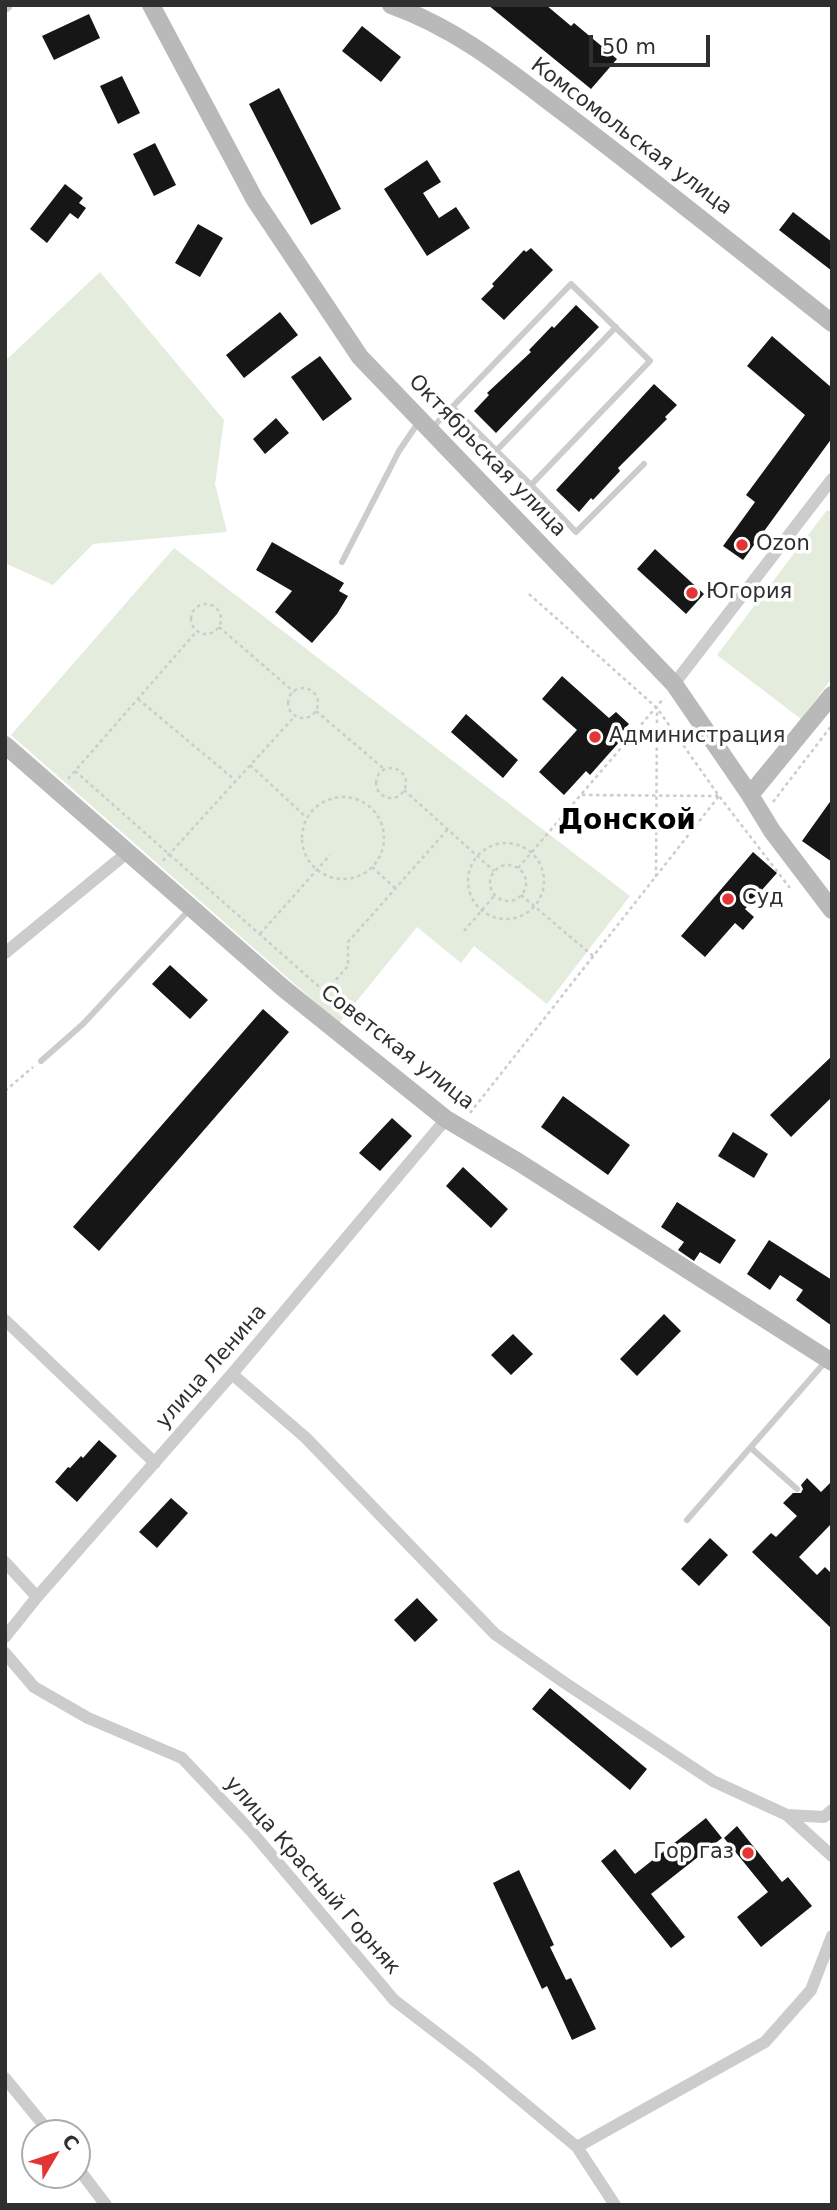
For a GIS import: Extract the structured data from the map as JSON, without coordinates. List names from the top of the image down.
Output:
{
  "streets": {
    "main road": ["Комсомольская улица", "Октябрьская улица", "Советская улица"],
    "street": ["улица Ленина", "улица Красный Горняк"]
  },
  "crossings": [
    ["Советская улица", "улица Ленина"]
  ],
  "districts": ["Донской"],
  "places": [
    "Ozon",
    "Югория",
    "Администрация",
    "Суд",
    "Гор газ"
  ],
  "scale_bar": "50 m",
  "north": "top right"
}
